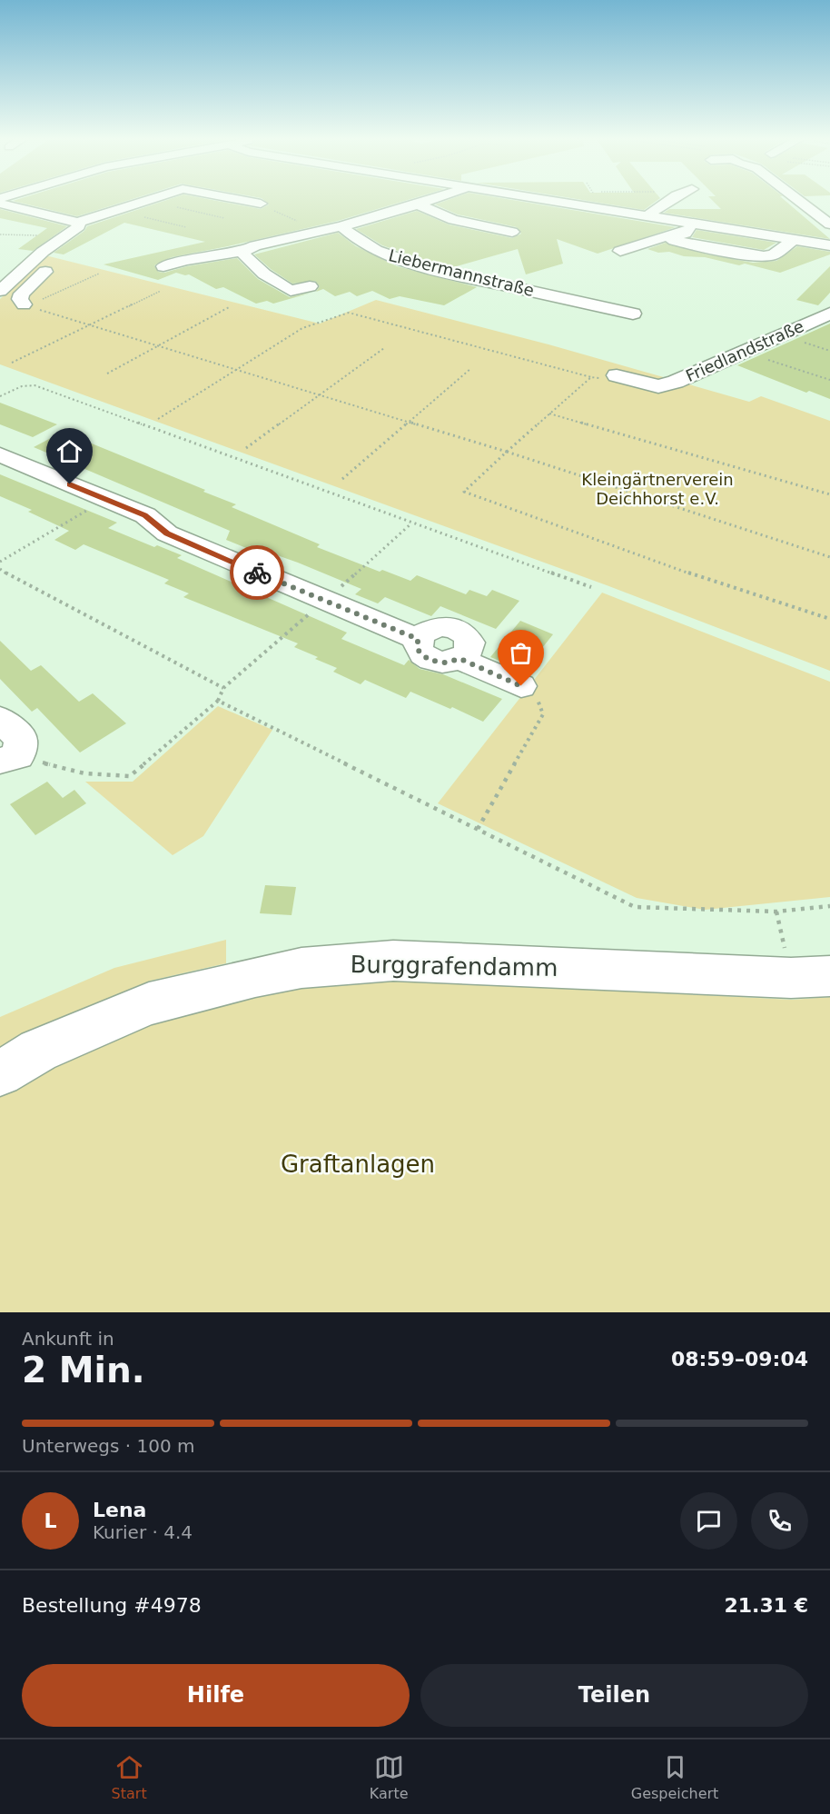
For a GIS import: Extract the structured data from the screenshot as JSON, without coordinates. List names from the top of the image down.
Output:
{
  "streets": {
    "street": ["Liebermannstraße", "Friedlandstraße", "Burggrafendamm"]
  },
  "parks": ["Kleingärtnerverein Deichhorst e.V.", "Graftanlagen"],
  "page": {
    "heading": ["2 Min.", "Ankunft in", "08:59–09:04"],
    "panel": [
      "Lena",
      "Kurier · 4.4",
      "Bestellung #4978",
      "21.31 €"
    ],
    "bar": "Unterwegs · 100 m",
    "round": "L",
    "buttons": ["Hilfe", "Teilen"],
    "tabs": ["Start", "Karte", "Gespeichert"]
  }
}
